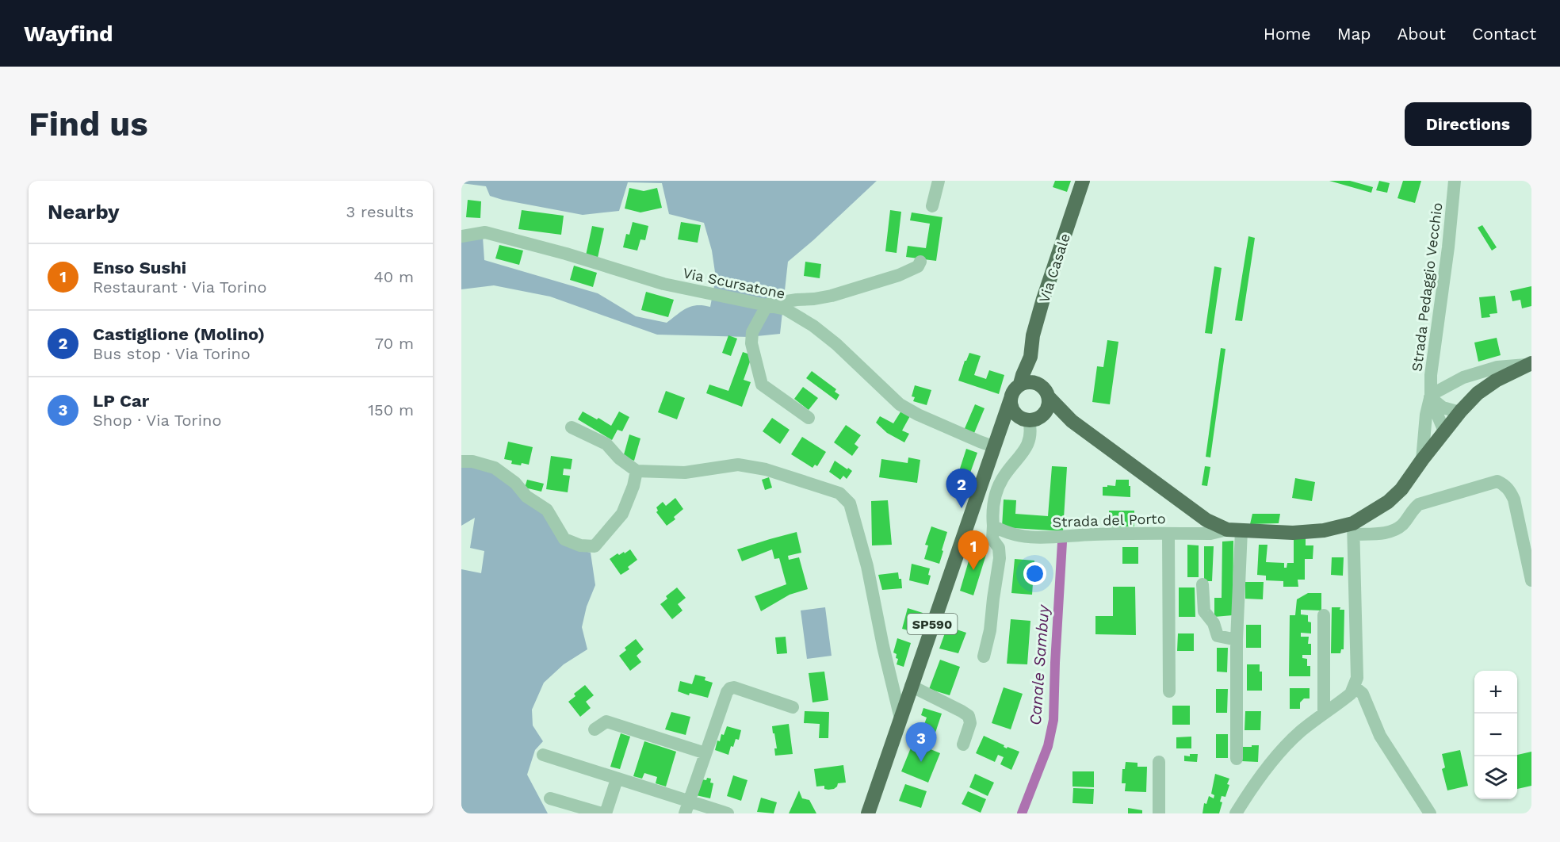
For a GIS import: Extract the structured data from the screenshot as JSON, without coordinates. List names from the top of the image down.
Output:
{
  "streets": {
    "main road": ["Via Casale", "SP590"],
    "street": ["Via Scursatone", "Strada Pedaggio Vecchio", "Strada del Porto"]
  },
  "crossings": [
    ["Via Casale", "SP590"],
    ["Via Scursatone", "SP590"]
  ],
  "water": ["Canale Sambuy"],
  "page": {
    "header": "Wayfind",
    "nav": [
      "Home",
      "Map",
      "About",
      "Contact"
    ],
    "buttons": "Directions",
    "title": "Find us",
    "heading": ["Nearby", "3 results"],
    "list": [
      {
        "mark": "1",
        "name": "Enso Sushi",
        "note": "Restaurant · Via Torino",
        "value": "40 m"
      },
      {
        "mark": "2",
        "name": "Castiglione (Molino)",
        "note": "Bus stop · Via Torino",
        "value": "70 m"
      },
      {
        "mark": "3",
        "name": "LP Car",
        "note": "Shop · Via Torino",
        "value": "150 m"
      }
    ],
    "pins": ["2", "1", "3"],
    "map_buttons": ["+", "−"]
  }
}
